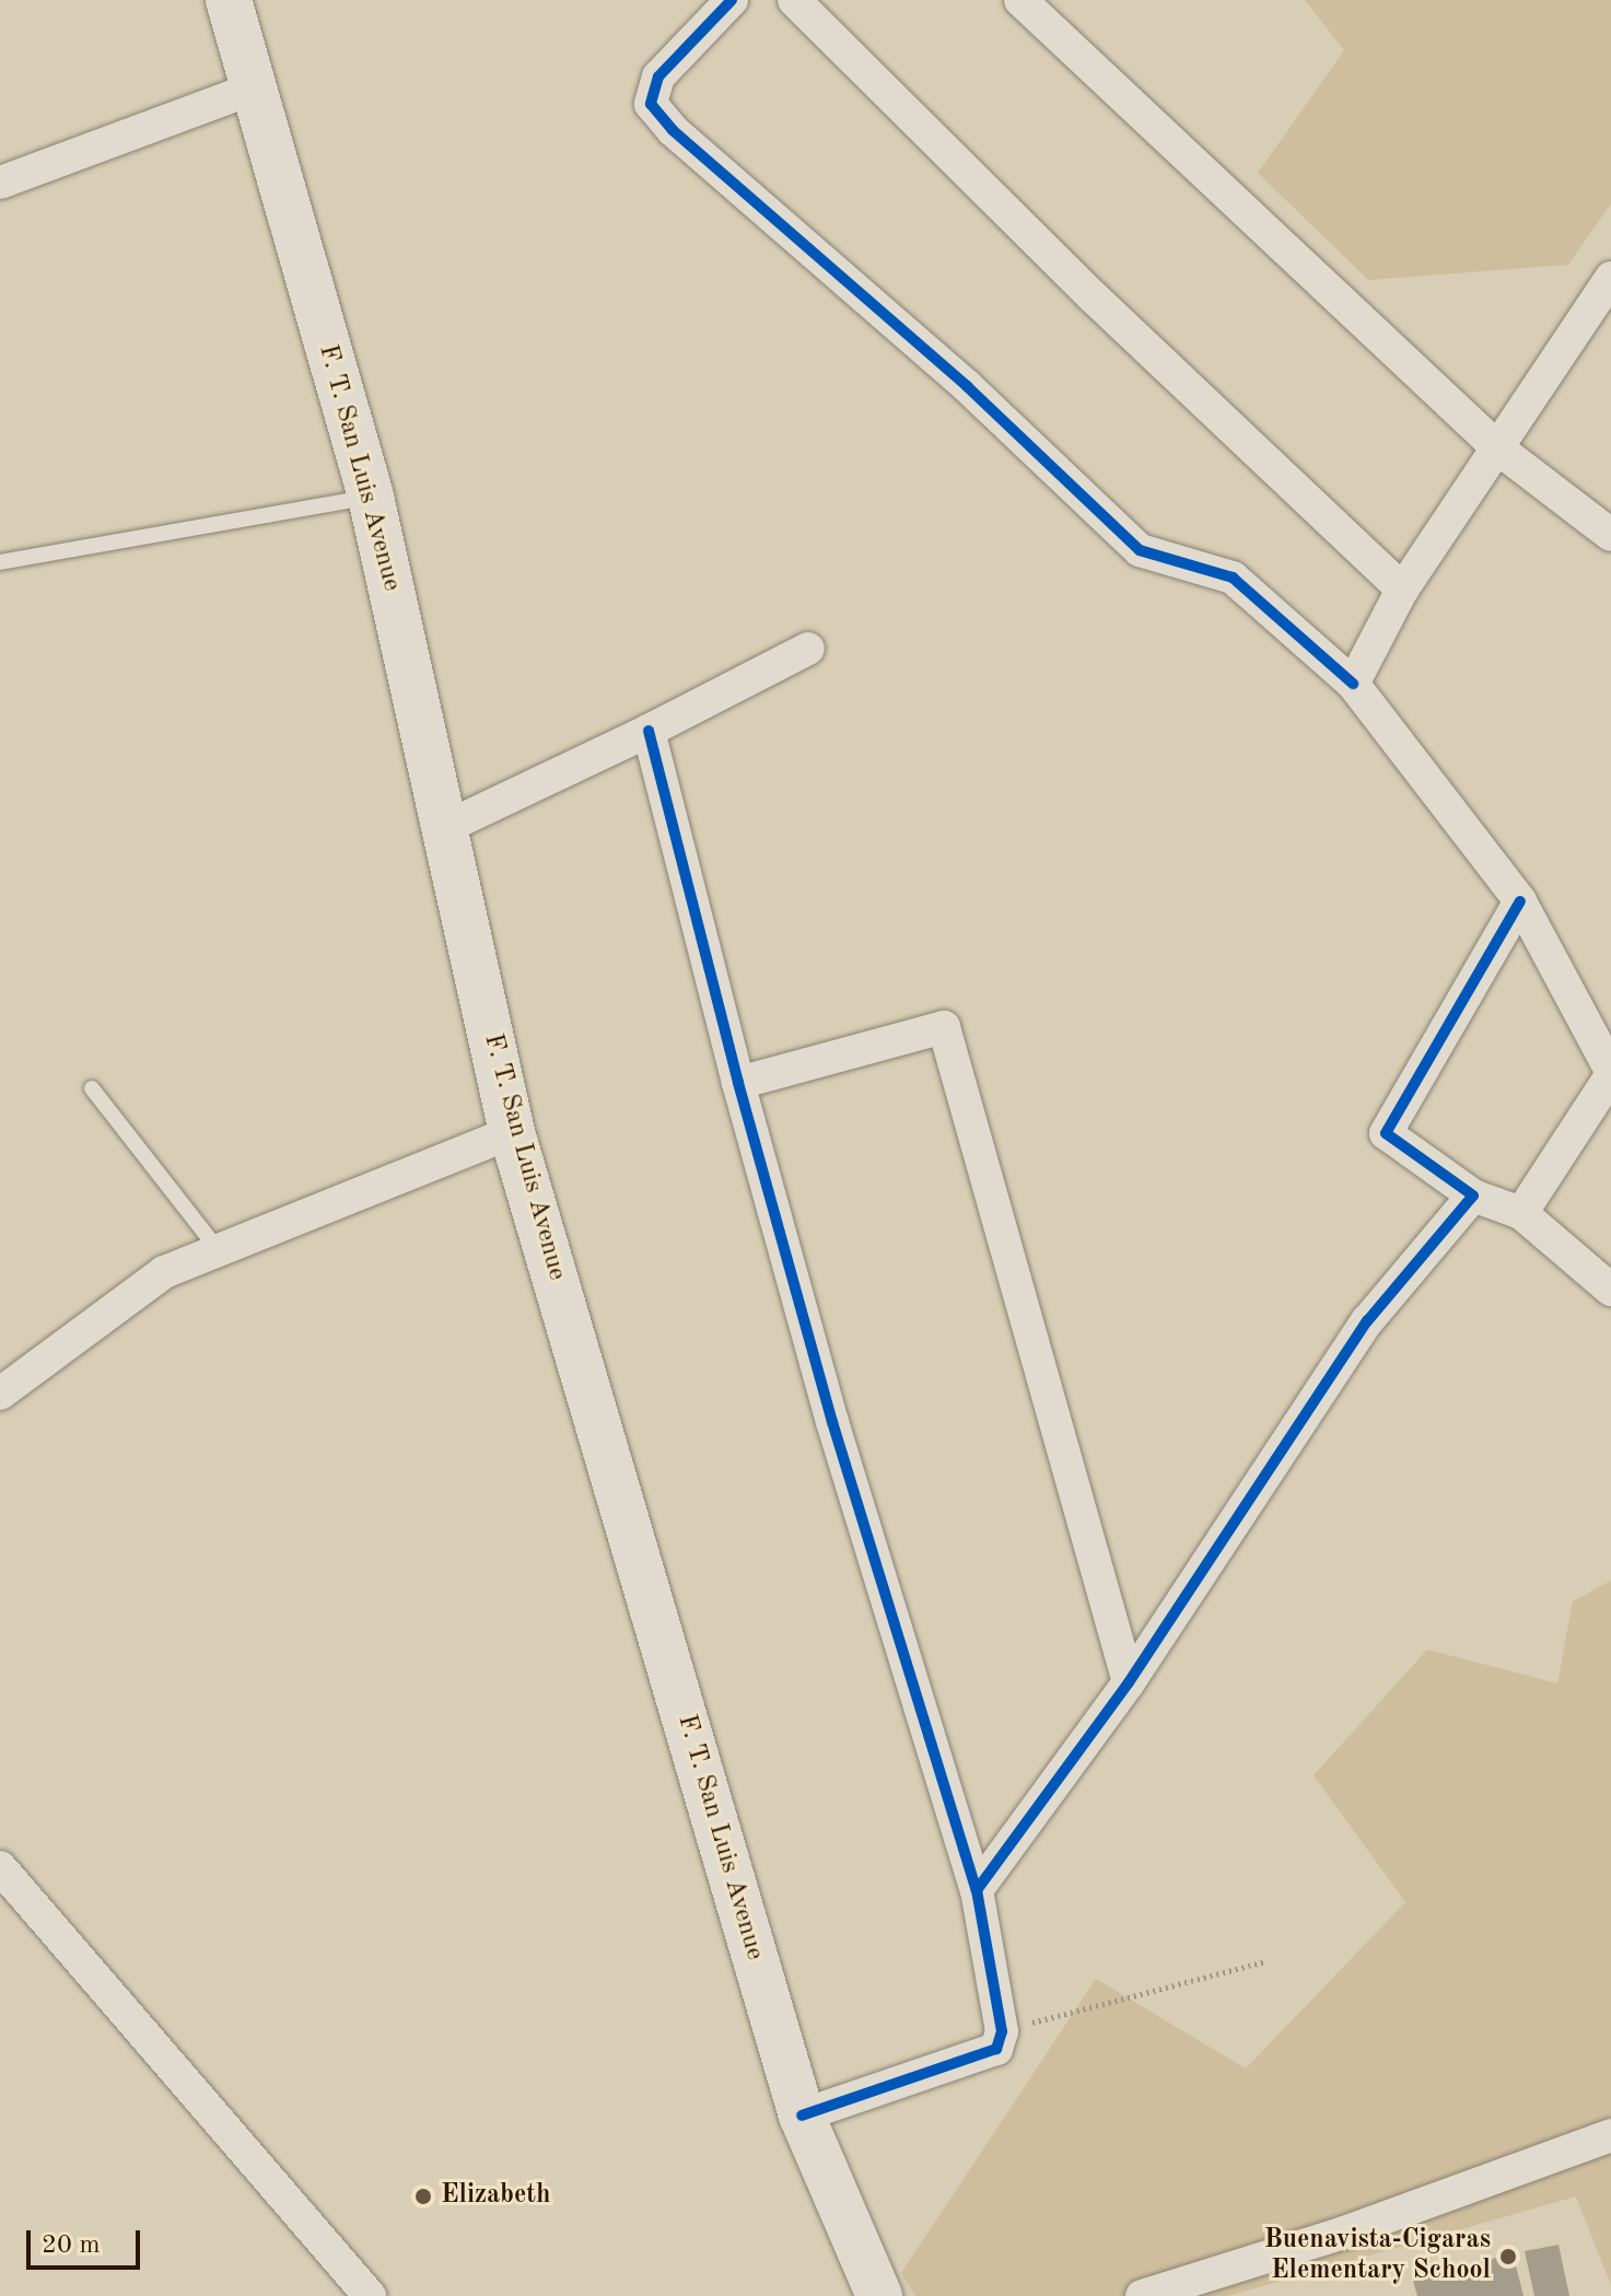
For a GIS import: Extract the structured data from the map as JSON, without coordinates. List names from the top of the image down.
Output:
{
  "streets": {
    "main road": ["F. T. San Luis Avenue"]
  },
  "places": ["Elizabeth", "Buenavista-Cigaras Elementary School"],
  "scale_bar": "20 m"
}
